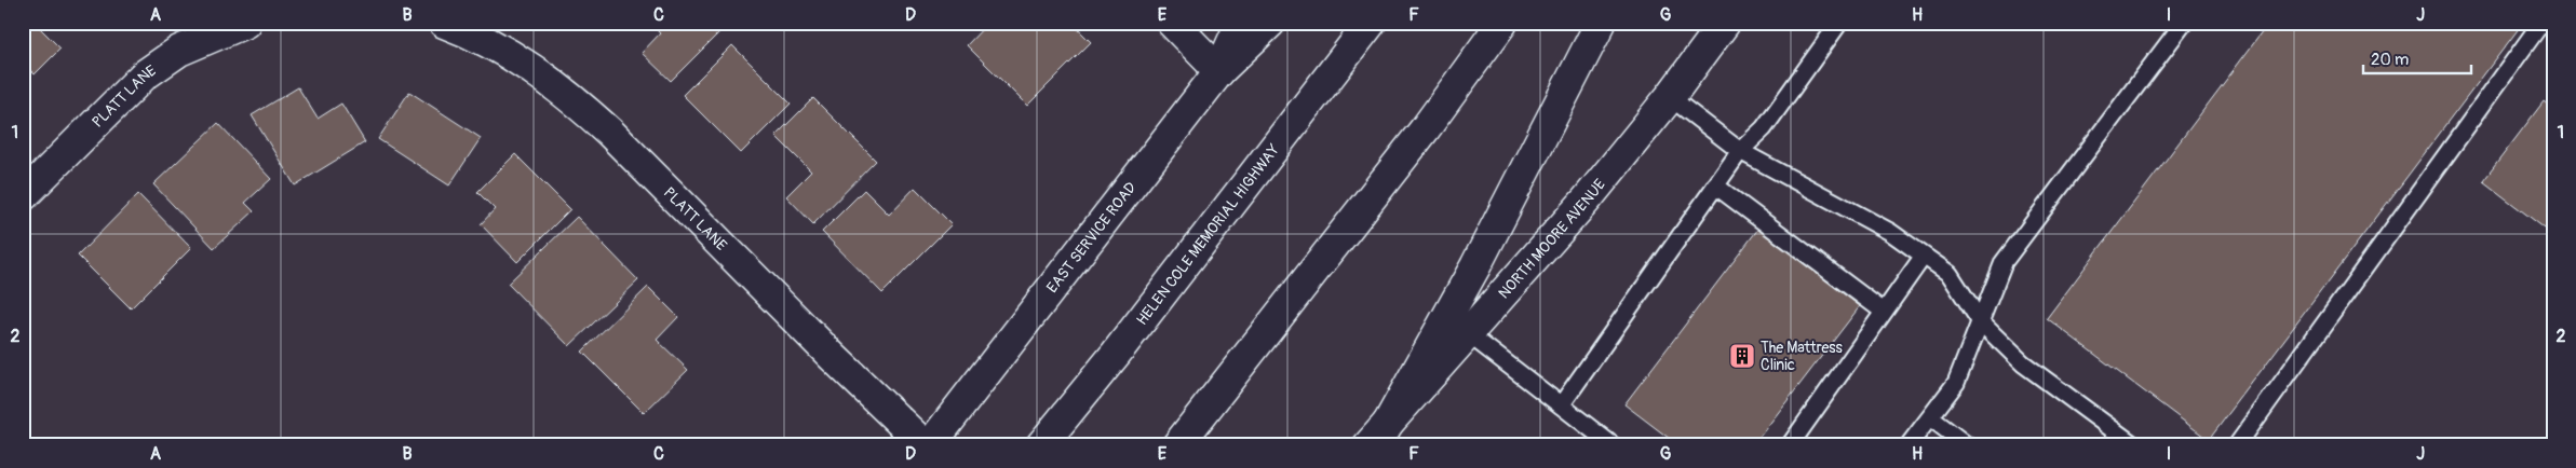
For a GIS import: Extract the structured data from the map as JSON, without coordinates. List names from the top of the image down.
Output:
{
  "streets": {
    "main road": [
      "PLATT LANE",
      "HELEN COLE MEMORIAL HIGHWAY",
      "EAST SERVICE ROAD",
      "NORTH MOORE AVENUE"
    ]
  },
  "places": {
    "building": ["The Mattress Clinic"]
  },
  "scale_bar": "20 m",
  "grid": {
    "columns": [
      "A",
      "B",
      "C",
      "D",
      "E",
      "F",
      "G",
      "H",
      "I",
      "J"
    ],
    "rows": ["1", "2"]
  }
}
